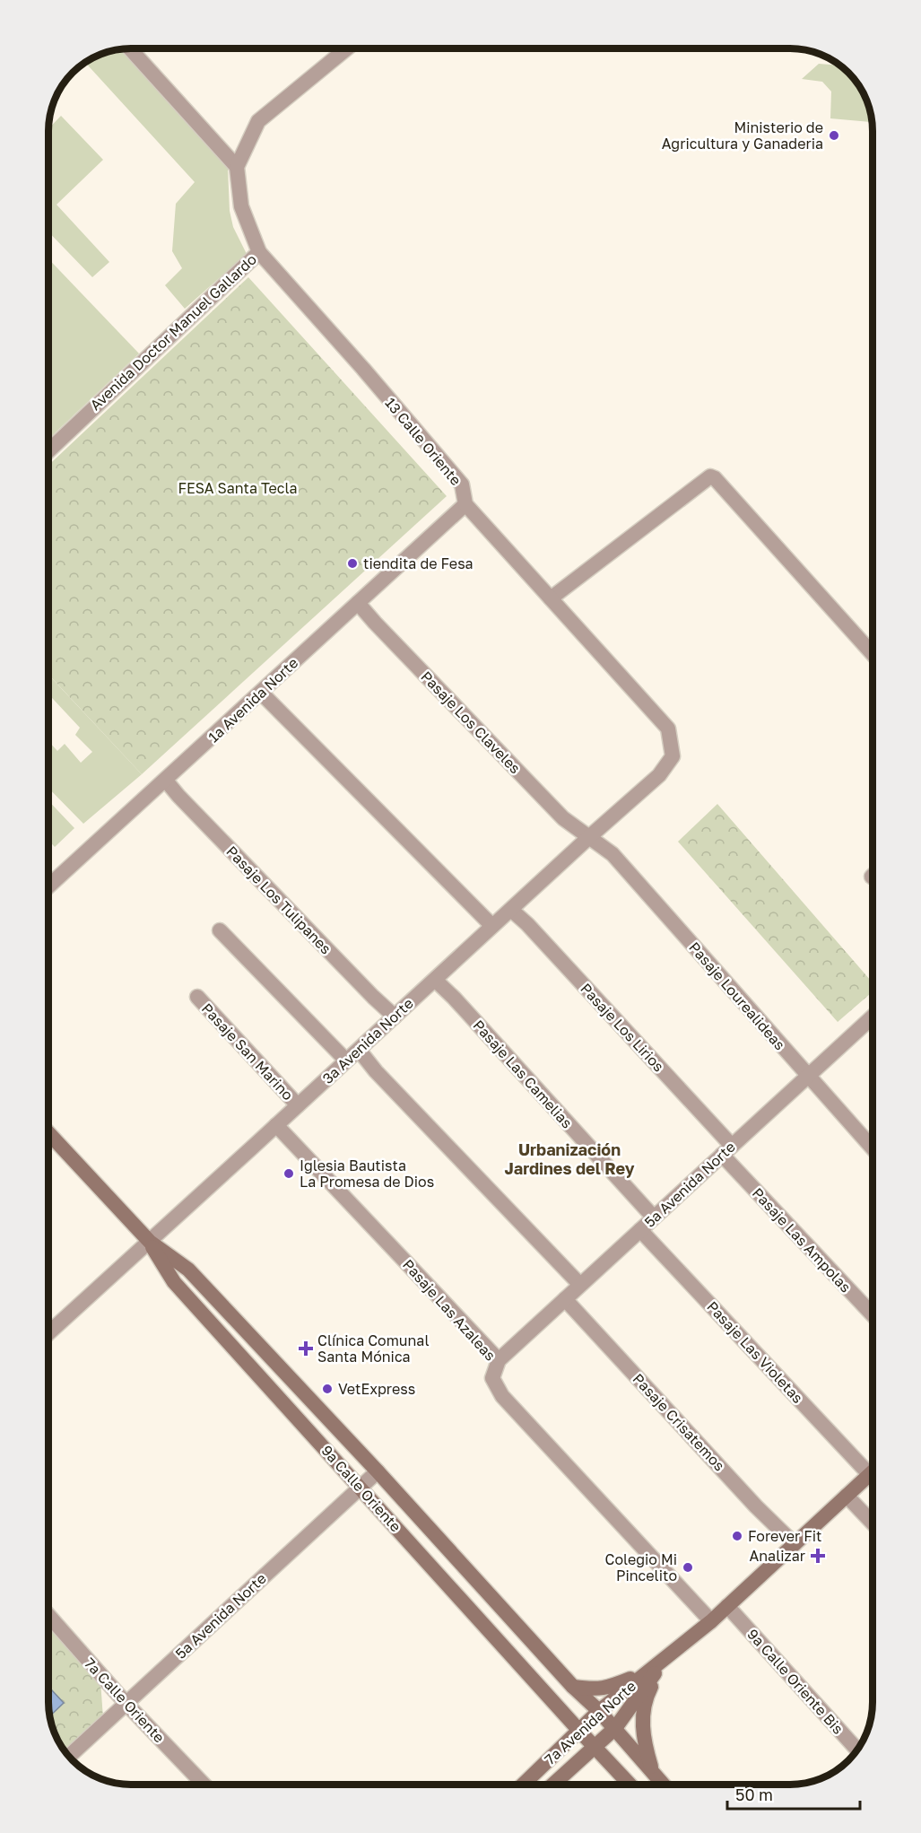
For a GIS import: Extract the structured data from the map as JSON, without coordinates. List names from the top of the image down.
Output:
{
  "streets": {
    "main road": ["9a Calle Oriente", "7a Avenida Norte"],
    "street": [
      "Avenida Doctor Manuel Gallardo",
      "13 Calle Oriente",
      "1a Avenida Norte",
      "Pasaje Los Claveles",
      "Pasaje Los Tulipanes",
      "Pasaje Lourealideas",
      "Pasaje Los Lirios",
      "3a Avenida Norte",
      "Pasaje San Marino",
      "Pasaje Las Camelias",
      "5a Avenida Norte",
      "Pasaje Las Ampolas",
      "Pasaje Las Azaleas",
      "Pasaje Las Violetas",
      "Pasaje Crisatemos",
      "9a Calle Oriente Bis",
      "7a Calle Oriente"
    ]
  },
  "crossings": [
    ["Avenida Doctor Manuel Gallardo", "13 Calle Oriente"],
    ["13 Calle Oriente", "1a Avenida Norte"],
    ["13 Calle Oriente", "3a Avenida Norte"],
    ["1a Avenida Norte", "Pasaje Los Claveles"],
    ["1a Avenida Norte", "Pasaje Los Tulipanes"],
    ["Pasaje Los Claveles", "Pasaje Lourealideas"],
    ["Pasaje Los Claveles", "3a Avenida Norte"],
    ["Pasaje Los Tulipanes", "3a Avenida Norte"],
    ["Pasaje Lourealideas", "3a Avenida Norte"],
    ["Pasaje Lourealideas", "5a Avenida Norte"],
    ["Pasaje Los Lirios", "3a Avenida Norte"],
    ["Pasaje Los Lirios", "5a Avenida Norte"],
    ["Pasaje Los Lirios", "Pasaje Las Ampolas"],
    ["3a Avenida Norte", "Pasaje San Marino"],
    ["3a Avenida Norte", "Pasaje Las Camelias"],
    ["3a Avenida Norte", "Pasaje Las Azaleas"],
    ["3a Avenida Norte", "9a Calle Oriente"],
    ["Pasaje Las Camelias", "5a Avenida Norte"],
    ["5a Avenida Norte", "Pasaje Las Ampolas"],
    ["5a Avenida Norte", "Pasaje Las Azaleas"],
    ["5a Avenida Norte", "Pasaje Las Violetas"],
    ["5a Avenida Norte", "Pasaje Crisatemos"],
    ["5a Avenida Norte", "9a Calle Oriente"],
    ["5a Avenida Norte", "7a Calle Oriente"],
    ["Pasaje Las Azaleas", "7a Avenida Norte"],
    ["Pasaje Las Violetas", "7a Avenida Norte"],
    ["Pasaje Crisatemos", "7a Avenida Norte"],
    ["9a Calle Oriente", "7a Avenida Norte"],
    ["9a Calle Oriente Bis", "7a Avenida Norte"]
  ],
  "districts": ["Urbanización Jardines del Rey"],
  "parks": ["FESA Santa Tecla"],
  "places": {
    "other": [
      "Ministerio de Agricultura y Ganaderia",
      "tiendita de Fesa",
      "Iglesia Bautista La Promesa de Dios",
      "VetExpress",
      "Forever Fit",
      "Colegio Mi Pincelito"
    ],
    "health": ["Clínica Comunal Santa Mónica", "Analizar"]
  },
  "scale_bar": "50 m"
}
